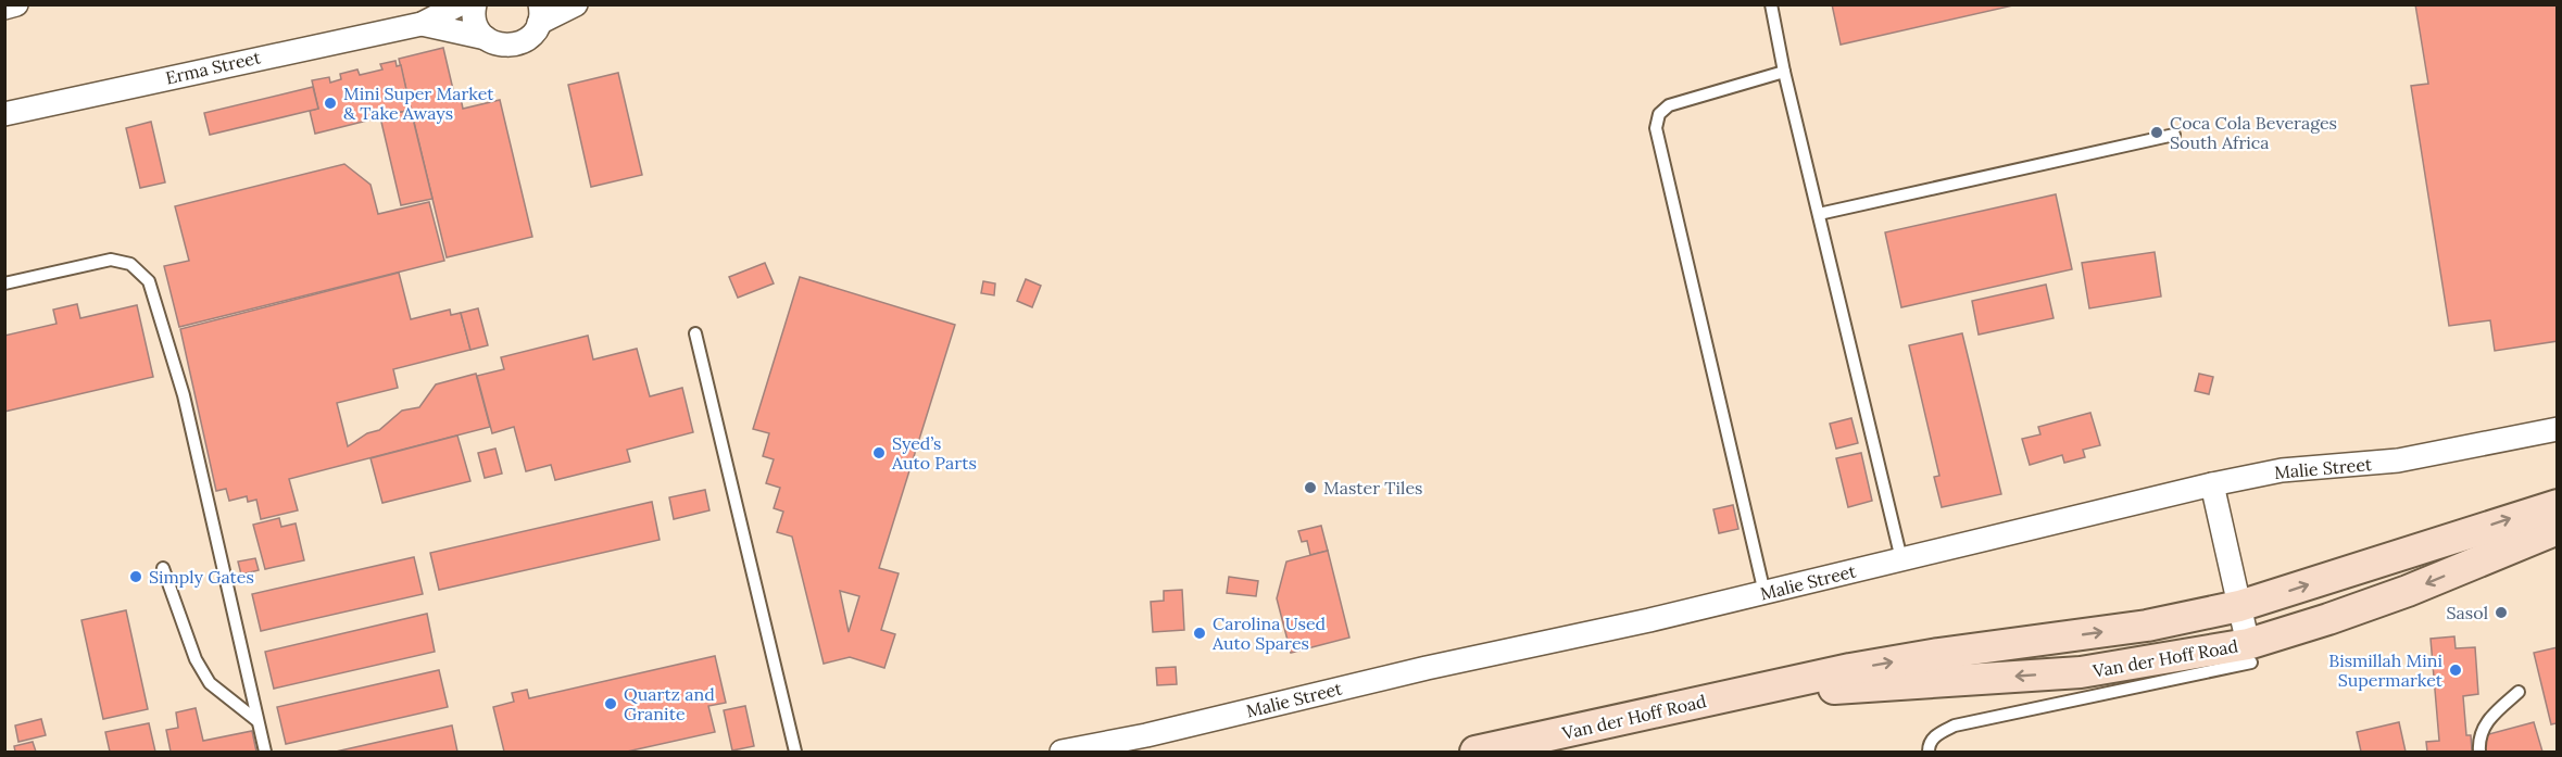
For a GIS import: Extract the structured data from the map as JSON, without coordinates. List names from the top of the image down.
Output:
{
  "streets": {
    "main road": ["Van der Hoff Road"],
    "street": ["Erma Street", "Malie Street"]
  },
  "places": [
    "Mini Super Market & Take Aways",
    "Coca Cola Beverages South Africa",
    "Syed’s Auto Parts",
    "Master Tiles",
    "Simply Gates",
    "Sasol",
    "Carolina Used Auto Spares",
    "Bismillah Mini Supermarket",
    "Quartz and Granite"
  ]
}
